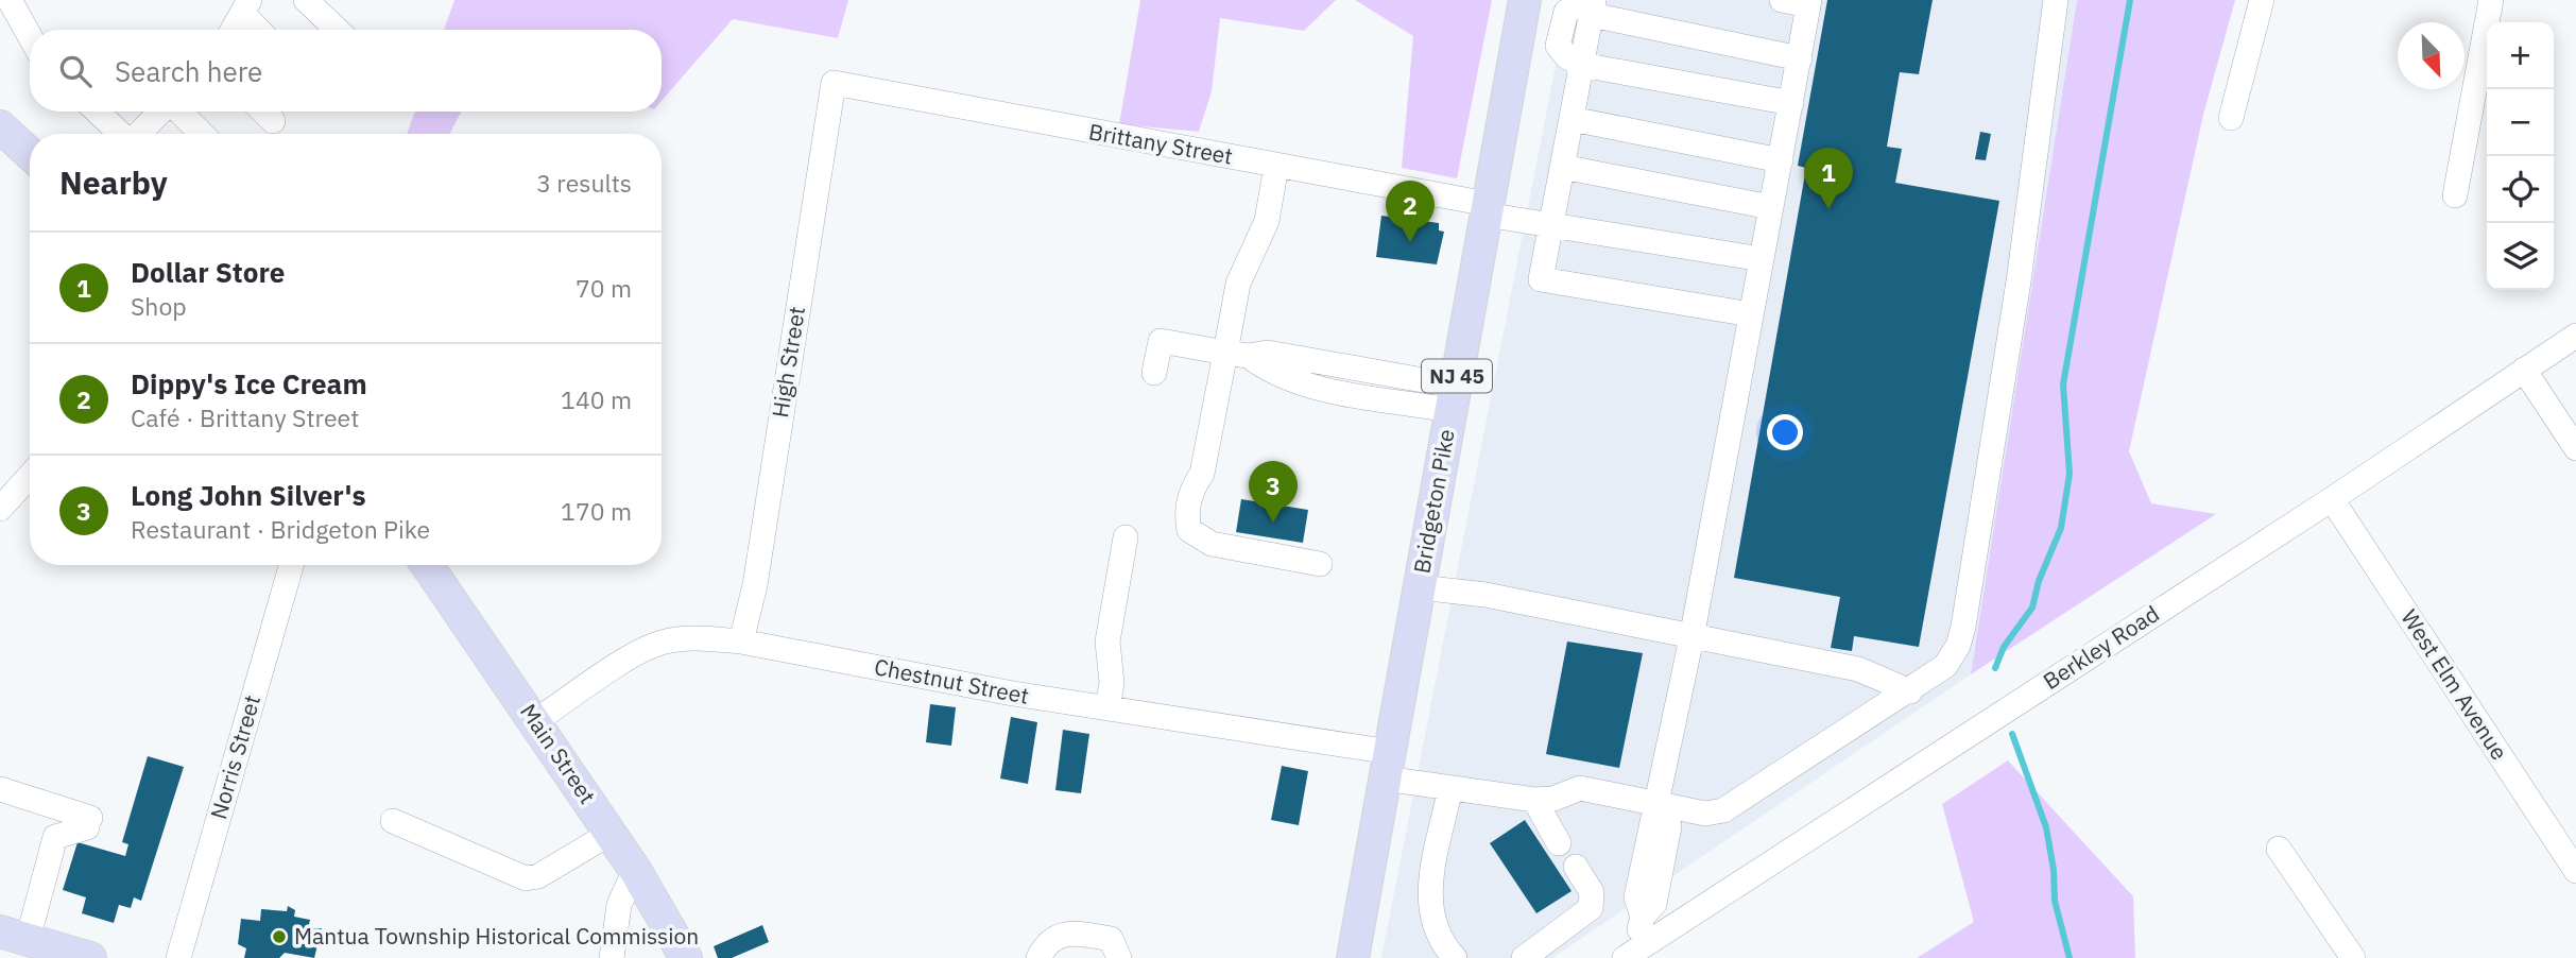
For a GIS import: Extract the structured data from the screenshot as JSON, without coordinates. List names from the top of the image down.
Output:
{
  "streets": {
    "main road": ["NJ 45", "Bridgeton Pike", "Main Street"],
    "street": [
      "Brittany Street",
      "High Street",
      "Berkley Road",
      "Chestnut Street",
      "West Elm Avenue",
      "Norris Street"
    ]
  },
  "crossings": [
    ["Brittany Street", "High Street"],
    ["Brittany Street", "Bridgeton Pike"],
    ["High Street", "Chestnut Street"],
    ["Bridgeton Pike", "Chestnut Street"],
    ["Berkley Road", "West Elm Avenue"],
    ["Chestnut Street", "Main Street"]
  ],
  "places": ["Mantua Township Historical Commission"],
  "north": "bottom right",
  "page": {
    "map_buttons": ["+", "−"],
    "search": "Search here",
    "heading": ["Nearby", "3 results"],
    "pins": ["1", "2", "3"],
    "list": [
      {
        "mark": "1",
        "name": "Dollar Store",
        "note": "Shop",
        "value": "70 m"
      },
      {
        "mark": "2",
        "name": "Dippy's Ice Cream",
        "note": "Café · Brittany Street",
        "value": "140 m"
      },
      {
        "mark": "3",
        "name": "Long John Silver's",
        "note": "Restaurant · Bridgeton Pike",
        "value": "170 m"
      }
    ]
  }
}
